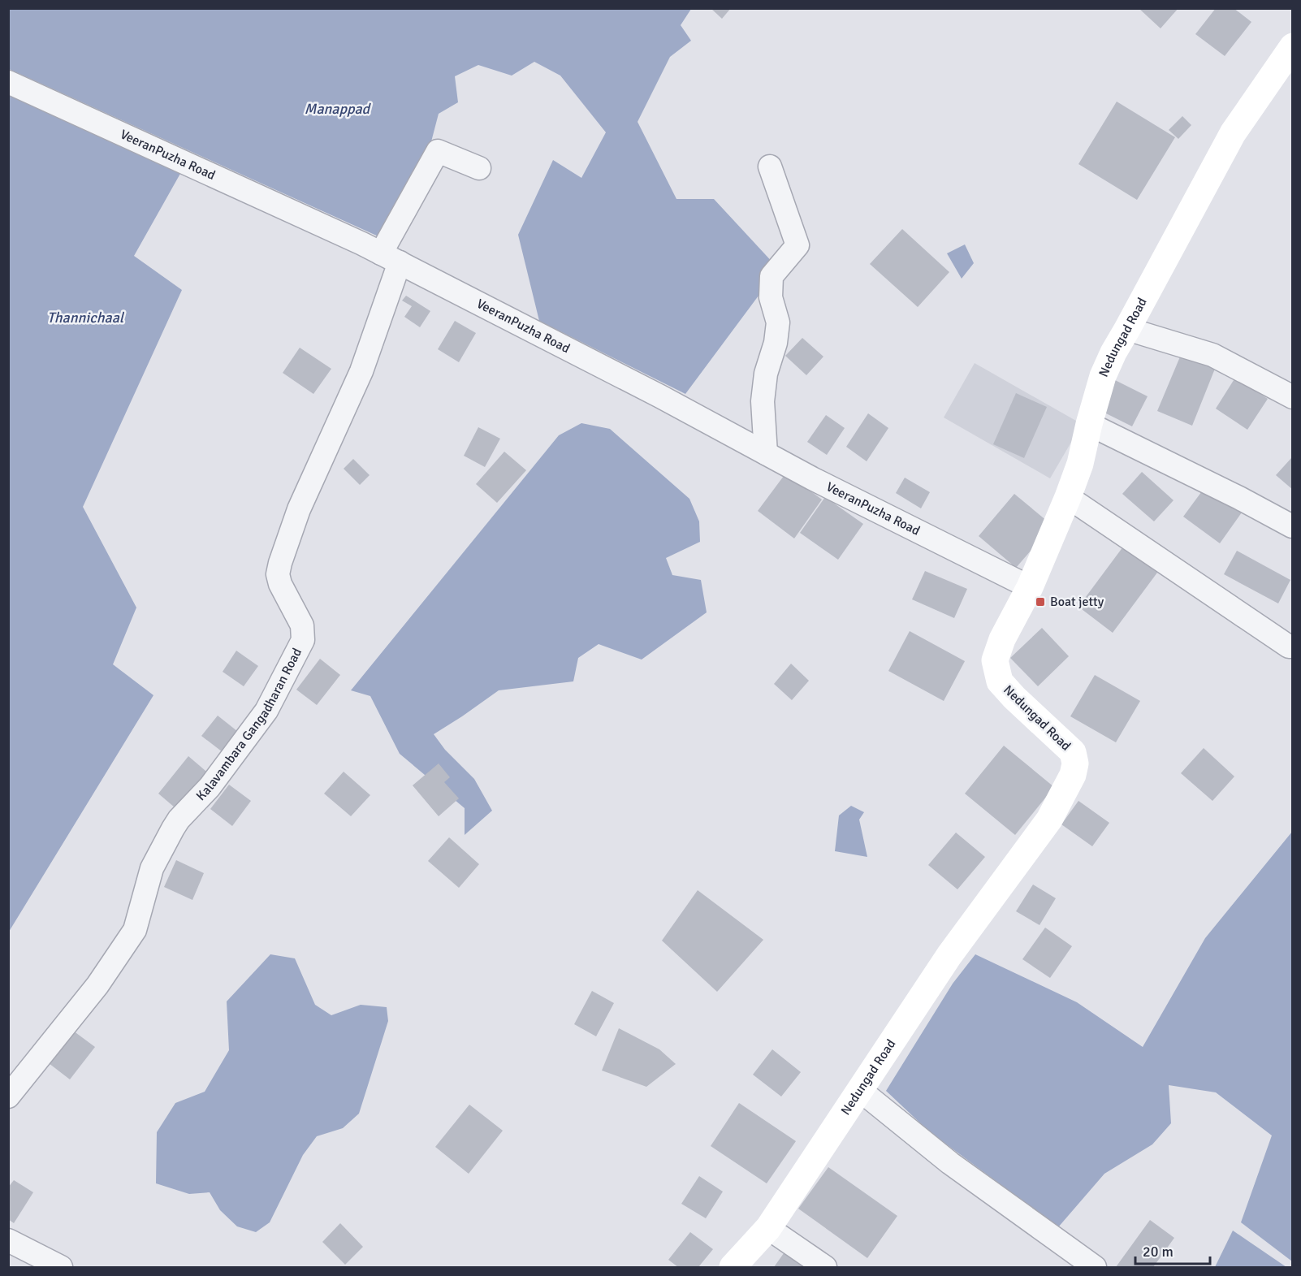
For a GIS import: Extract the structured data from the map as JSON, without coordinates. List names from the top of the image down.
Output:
{
  "streets": {
    "main road": ["Nedungad Road"],
    "street": ["VeeranPuzha Road", "Kalavambara Gangadharan Road"]
  },
  "crossings": [
    ["VeeranPuzha Road", "Nedungad Road"],
    ["VeeranPuzha Road", "Kalavambara Gangadharan Road"]
  ],
  "water": ["Manappad", "Thannichaal"],
  "places": {
    "transit": ["Boat jetty"]
  },
  "scale_bar": "20 m"
}
